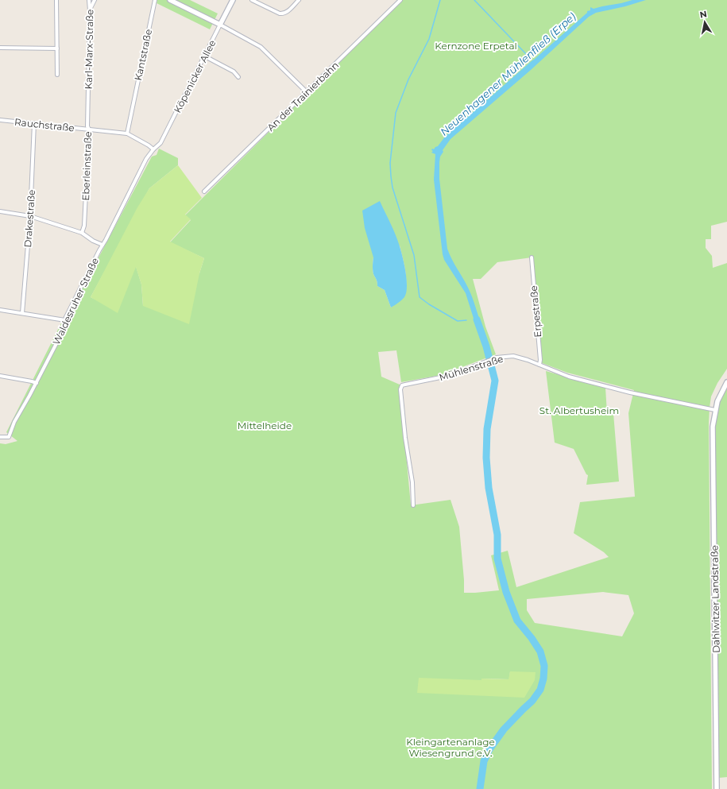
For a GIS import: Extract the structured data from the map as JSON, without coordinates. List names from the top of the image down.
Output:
{
  "streets": {
    "main road": ["Köpenicker Allee", "Dahlwitzer Landstraße"],
    "street": [
      "Karl-Marx-Straße",
      "Kantstraße",
      "An der Trainierbahn",
      "Rauchstraße",
      "Eberleinstraße",
      "Drakestraße",
      "Waldesruher Straße",
      "Erpestraße",
      "Mühlenstraße"
    ]
  },
  "crossings": [
    ["Karl-Marx-Straße", "Eberleinstraße"],
    ["Kantstraße", "Rauchstraße"],
    ["Köpenicker Allee", "Rauchstraße"],
    ["Köpenicker Allee", "Waldesruher Straße"],
    ["Rauchstraße", "Eberleinstraße"],
    ["Rauchstraße", "Drakestraße"],
    ["Rauchstraße", "Waldesruher Straße"],
    ["Erpestraße", "Mühlenstraße"]
  ],
  "water": ["Neuenhagener Mühlenfließ (Erpe)"],
  "parks": [
    "Kernzone Erpetal",
    "St. Albertusheim",
    "Mittelheide",
    "Kleingartenanlage Wiesengrund e.V."
  ],
  "north": "top"
}
